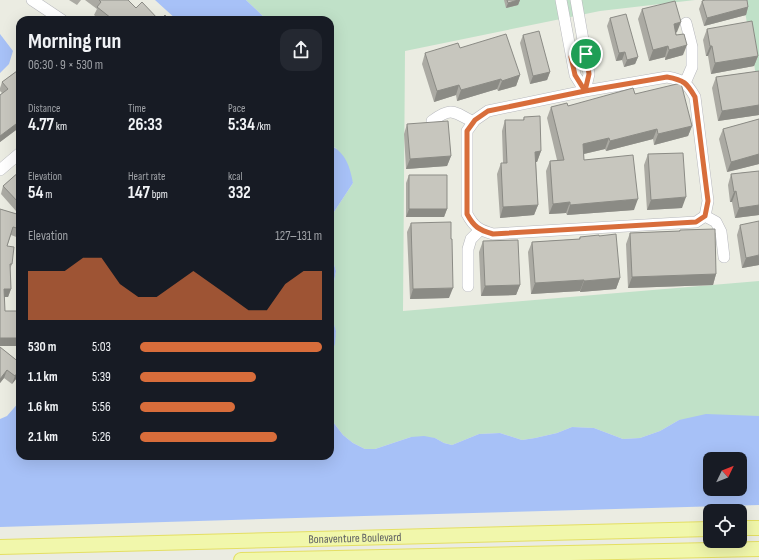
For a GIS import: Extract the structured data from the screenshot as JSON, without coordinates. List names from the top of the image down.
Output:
{
  "streets": {
    "main road": ["Bonaventure Boulevard"]
  },
  "north": "top right",
  "page": {
    "heading": ["Morning run", "06:30 · 9 × 530 m"],
    "stats": [
      ["Distance", "4.77 km"],
      ["Time", "26:33"],
      ["Pace", "5:34 /km"],
      ["Elevation", "54 m"],
      ["Heart rate", "147 bpm"],
      ["kcal", "332"]
    ],
    "chart": ["Elevation", "127–131 m"],
    "list": [
      {
        "name": "530 m",
        "note": "5:03"
      },
      {
        "name": "1.1 km",
        "note": "5:39"
      },
      {
        "name": "1.6 km",
        "note": "5:56"
      },
      {
        "name": "2.1 km",
        "note": "5:26"
      }
    ]
  }
}
